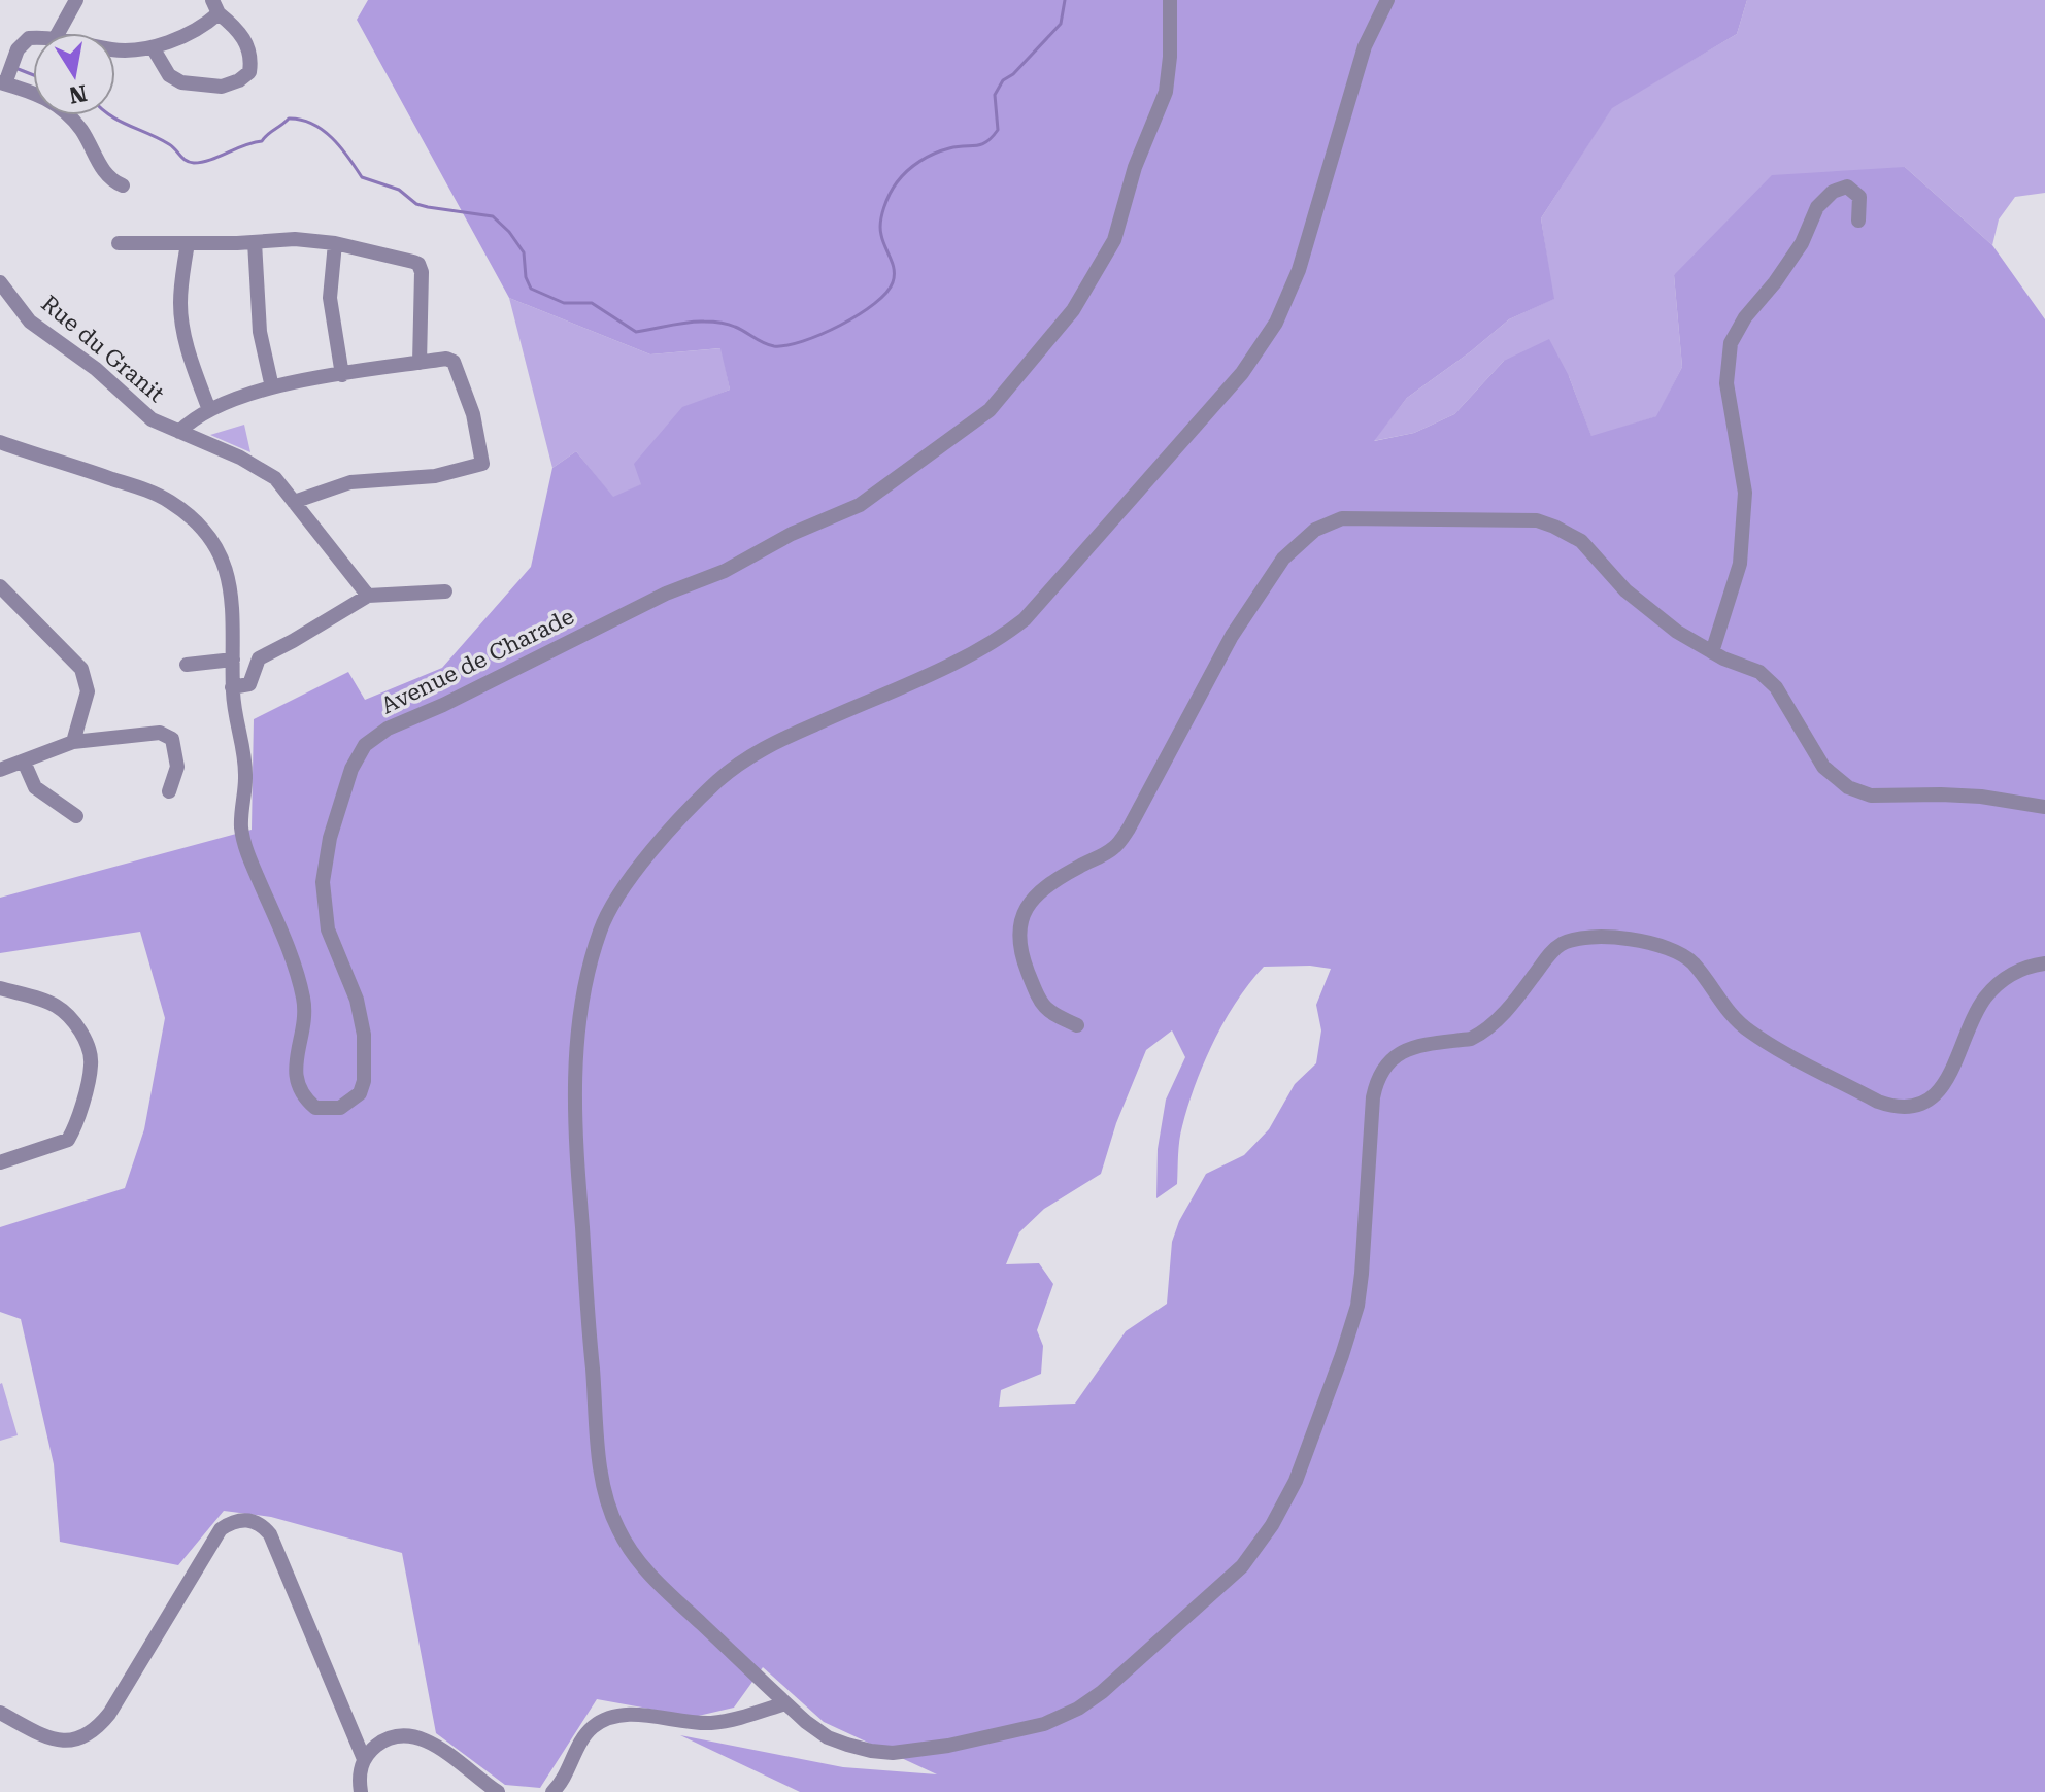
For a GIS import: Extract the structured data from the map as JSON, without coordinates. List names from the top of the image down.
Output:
{
  "streets": {
    "street": ["Rue du Granit", "Avenue de Charade"]
  },
  "north": "bottom"
}
